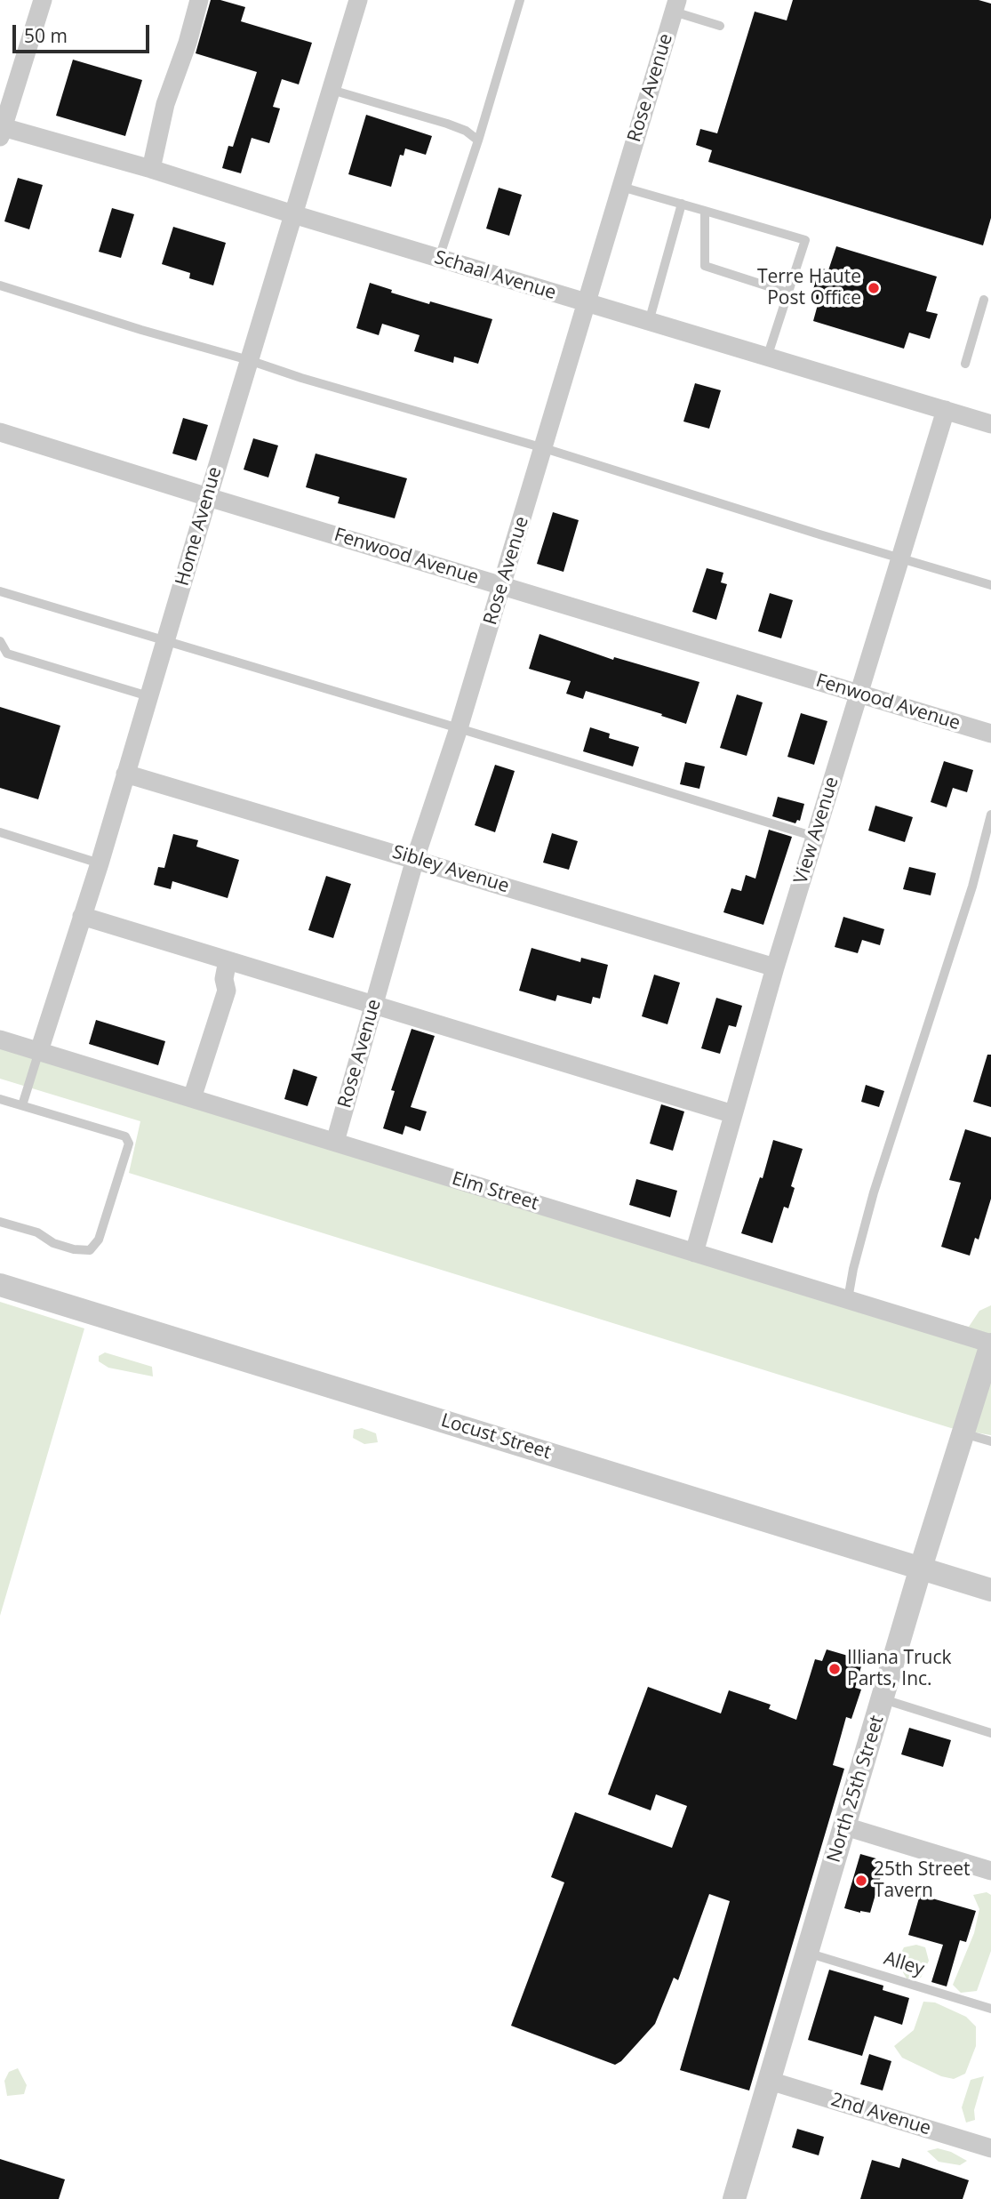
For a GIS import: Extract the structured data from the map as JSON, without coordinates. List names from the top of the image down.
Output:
{
  "streets": {
    "street": [
      "Rose Avenue",
      "Schaal Avenue",
      "Home Avenue",
      "Fenwood Avenue",
      "View Avenue",
      "Sibley Avenue",
      "Elm Street",
      "Locust Street",
      "North 25th Street",
      "2nd Avenue"
    ],
    "lane": ["Alley"]
  },
  "crossings": [
    ["Rose Avenue", "Schaal Avenue"],
    ["Rose Avenue", "Fenwood Avenue"],
    ["Rose Avenue", "Sibley Avenue"],
    ["Rose Avenue", "Elm Street"],
    ["Schaal Avenue", "Home Avenue"],
    ["Schaal Avenue", "View Avenue"],
    ["Home Avenue", "Fenwood Avenue"],
    ["Home Avenue", "Sibley Avenue"],
    ["Home Avenue", "Elm Street"],
    ["Fenwood Avenue", "View Avenue"],
    ["View Avenue", "Sibley Avenue"],
    ["View Avenue", "Elm Street"],
    ["Elm Street", "North 25th Street"],
    ["Locust Street", "North 25th Street"],
    ["North 25th Street", "Alley"],
    ["North 25th Street", "2nd Avenue"]
  ],
  "places": ["Terre Haute Post Office", "Illiana Truck Parts, Inc.", "25th Street Tavern"],
  "scale_bar": "50 m"
}
